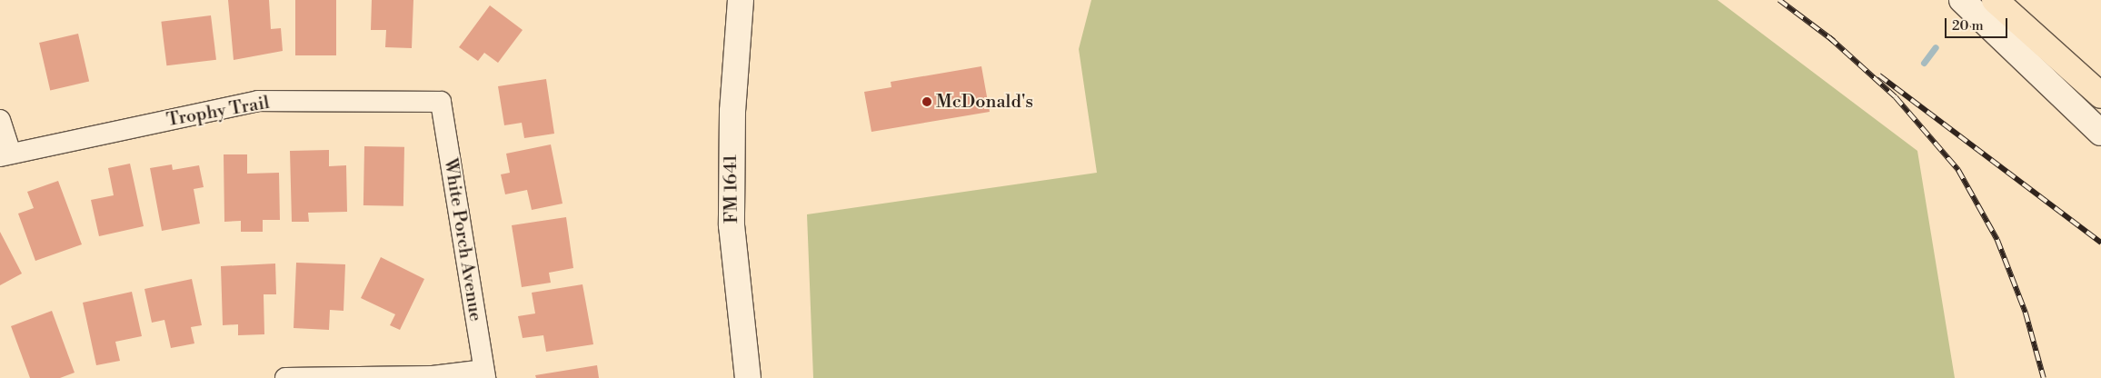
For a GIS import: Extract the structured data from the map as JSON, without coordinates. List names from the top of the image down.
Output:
{
  "streets": {
    "main road": ["FM 1641"],
    "street": ["Trophy Trail", "White Porch Avenue"]
  },
  "crossings": [
    ["Trophy Trail", "White Porch Avenue"]
  ],
  "places": ["McDonald's"],
  "scale_bar": "20 m"
}
